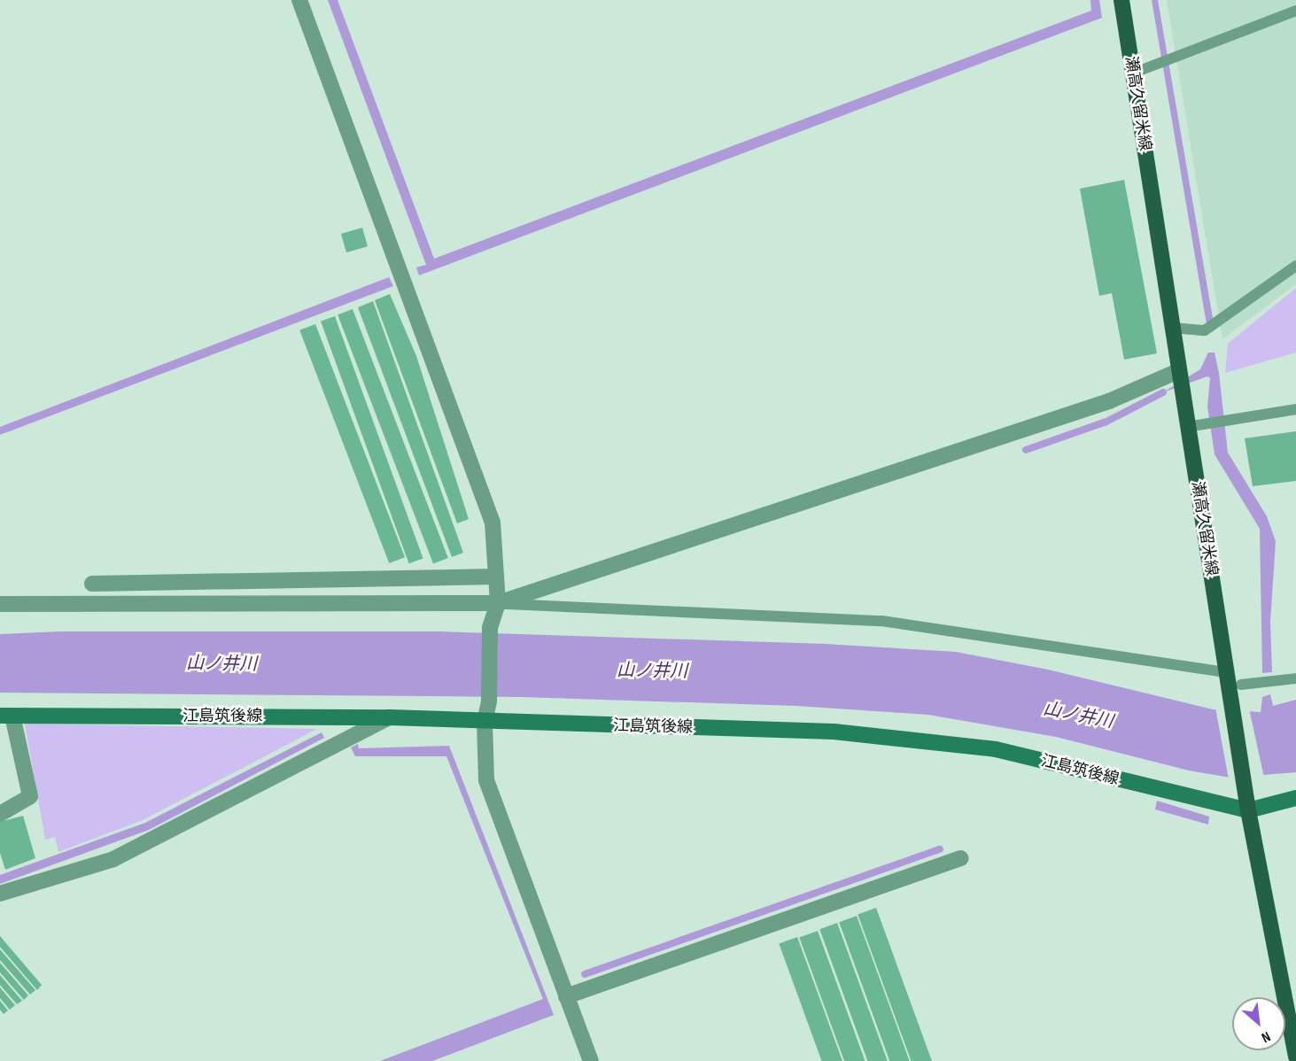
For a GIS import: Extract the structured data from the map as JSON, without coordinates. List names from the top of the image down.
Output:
{
  "streets": {
    "main road": ["瀬高久留米線", "江島筑後線"]
  },
  "crossings": [
    ["瀬高久留米線", "江島筑後線"]
  ],
  "water": ["山ノ井川"],
  "north": "bottom right"
}
